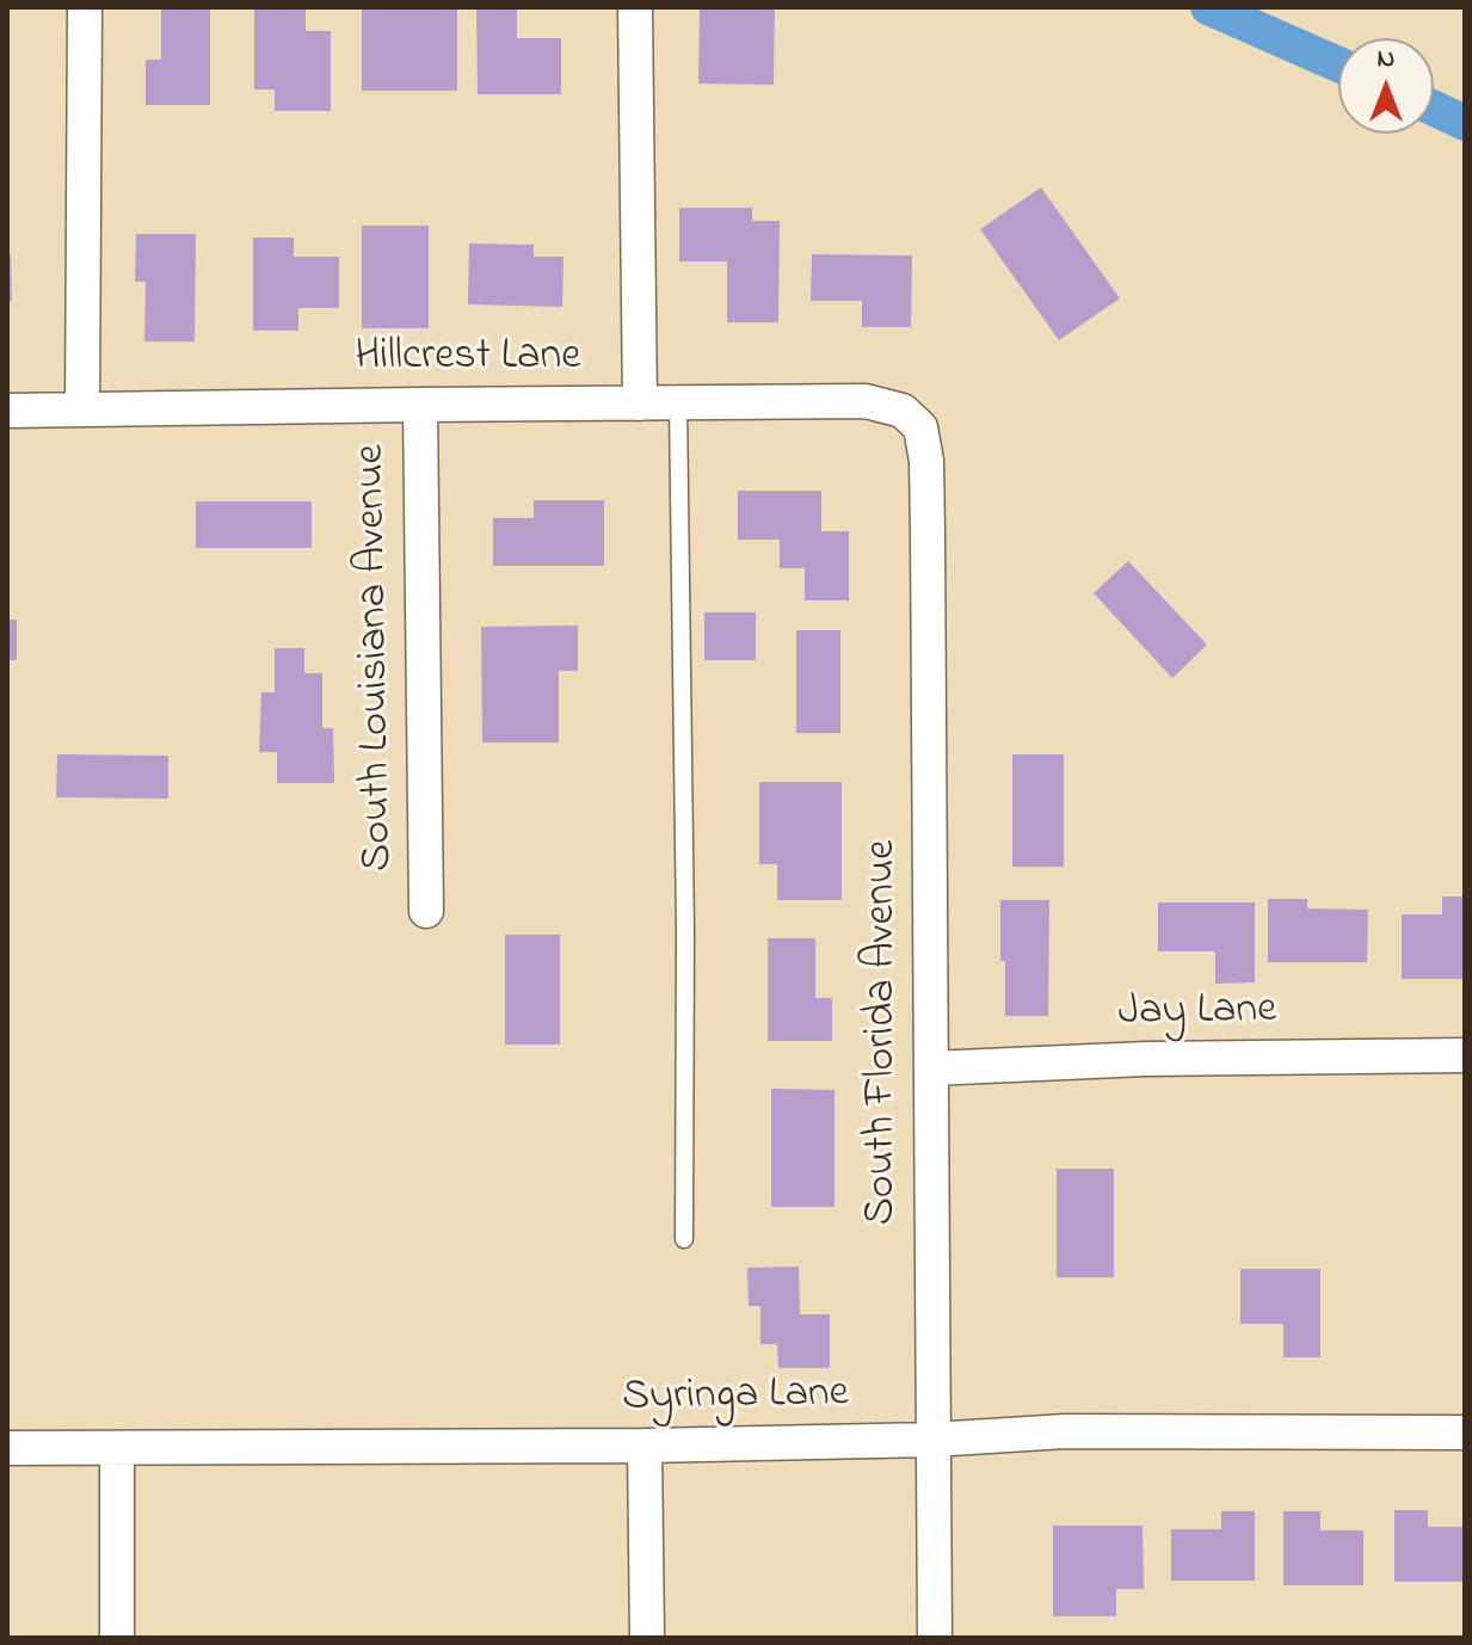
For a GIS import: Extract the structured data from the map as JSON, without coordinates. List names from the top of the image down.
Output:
{
  "streets": {
    "street": [
      "Hillcrest Lane",
      "South Louisiana Avenue",
      "Jay Lane",
      "South Florida Avenue",
      "Syringa Lane"
    ]
  },
  "crossings": [
    ["Hillcrest Lane", "South Louisiana Avenue"],
    ["Hillcrest Lane", "South Florida Avenue"],
    ["Jay Lane", "South Florida Avenue"],
    ["South Florida Avenue", "Syringa Lane"]
  ],
  "north": "top"
}
